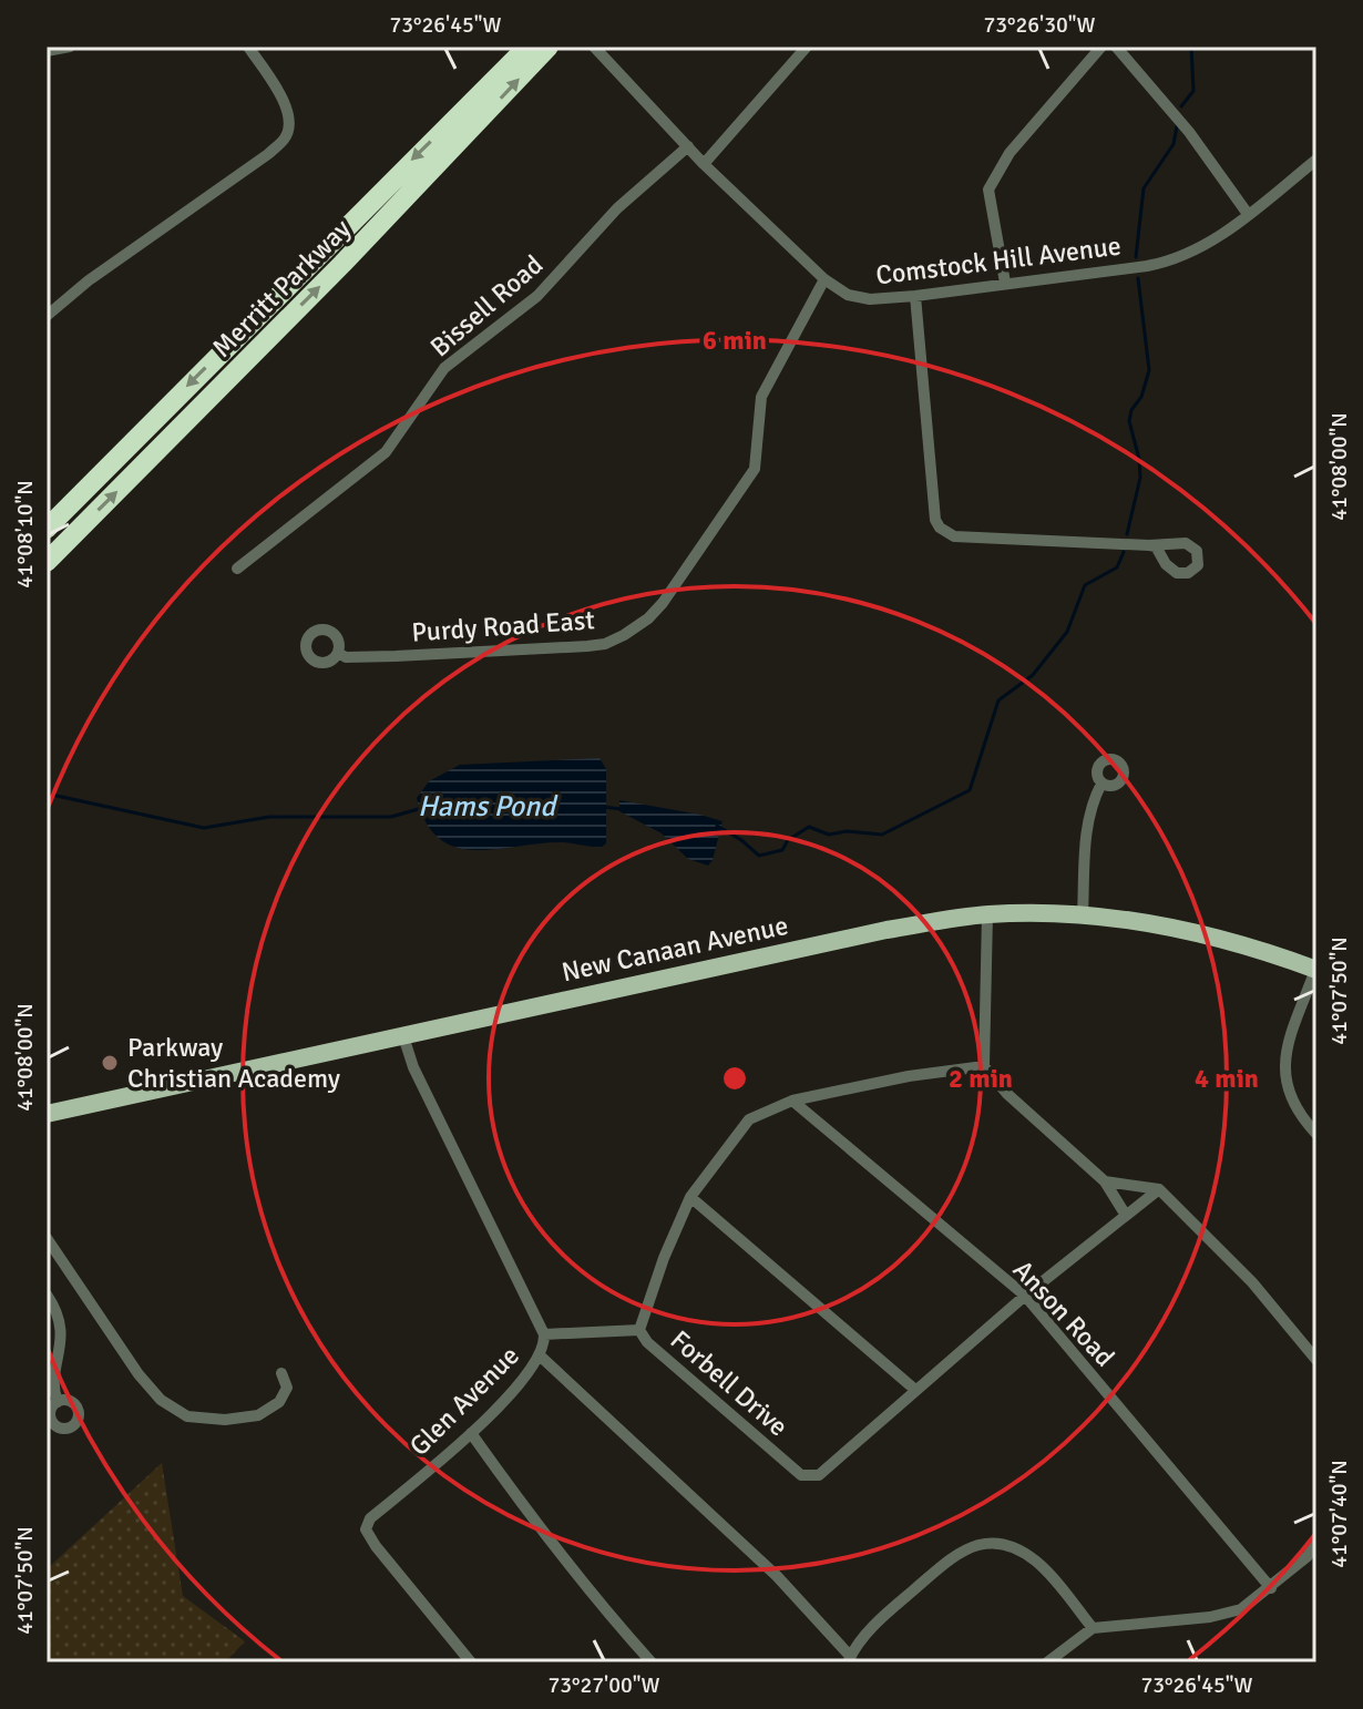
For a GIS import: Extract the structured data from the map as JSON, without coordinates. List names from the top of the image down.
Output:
{
  "streets": {
    "highway": ["Merritt Parkway"],
    "main road": ["New Canaan Avenue"],
    "street": [
      "Comstock Hill Avenue",
      "Bissell Road",
      "Purdy Road East",
      "Anson Road",
      "Forbell Drive",
      "Glen Avenue"
    ]
  },
  "crossings": [
    ["Comstock Hill Avenue", "Bissell Road"],
    ["Comstock Hill Avenue", "Purdy Road East"],
    ["New Canaan Avenue", "Glen Avenue"],
    ["Anson Road", "Forbell Drive"]
  ],
  "water": ["Hams Pond"],
  "places": ["Parkway Christian Academy"],
  "coordinates": [
    "73°26'45\"W",
    "73°26'30\"W",
    "41°08'00\"N",
    "41°08'10\"N",
    "41°07'50\"N",
    "41°07'40\"N",
    "73°27'00\"W"
  ],
  "rings": ["6 min", "2 min", "4 min"]
}
